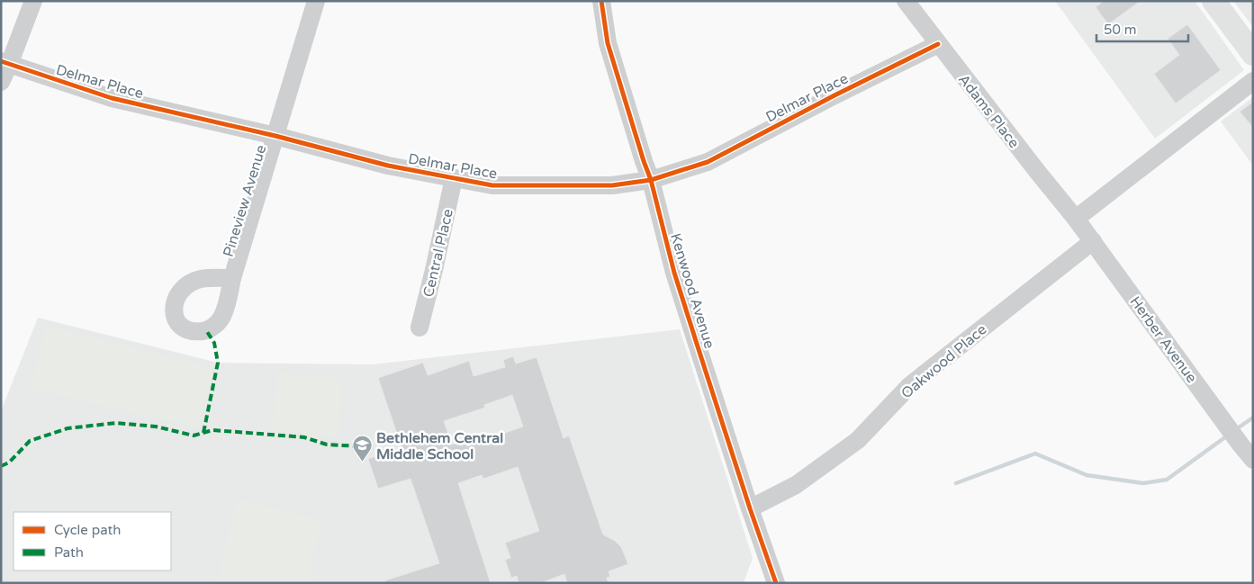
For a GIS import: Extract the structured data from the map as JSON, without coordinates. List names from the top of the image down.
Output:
{
  "streets": {
    "street": [
      "Delmar Place",
      "Adams Place",
      "Pineview Avenue",
      "Central Place",
      "Kenwood Avenue",
      "Herber Avenue",
      "Oakwood Place"
    ]
  },
  "crossings": [
    ["Delmar Place", "Adams Place"],
    ["Delmar Place", "Pineview Avenue"],
    ["Delmar Place", "Central Place"],
    ["Delmar Place", "Kenwood Avenue"],
    ["Adams Place", "Herber Avenue"],
    ["Kenwood Avenue", "Oakwood Place"],
    ["Herber Avenue", "Oakwood Place"]
  ],
  "places": {
    "school or university": ["Bethlehem Central Middle School"]
  },
  "legend": ["Cycle path", "Path"],
  "scale_bar": "50 m"
}
